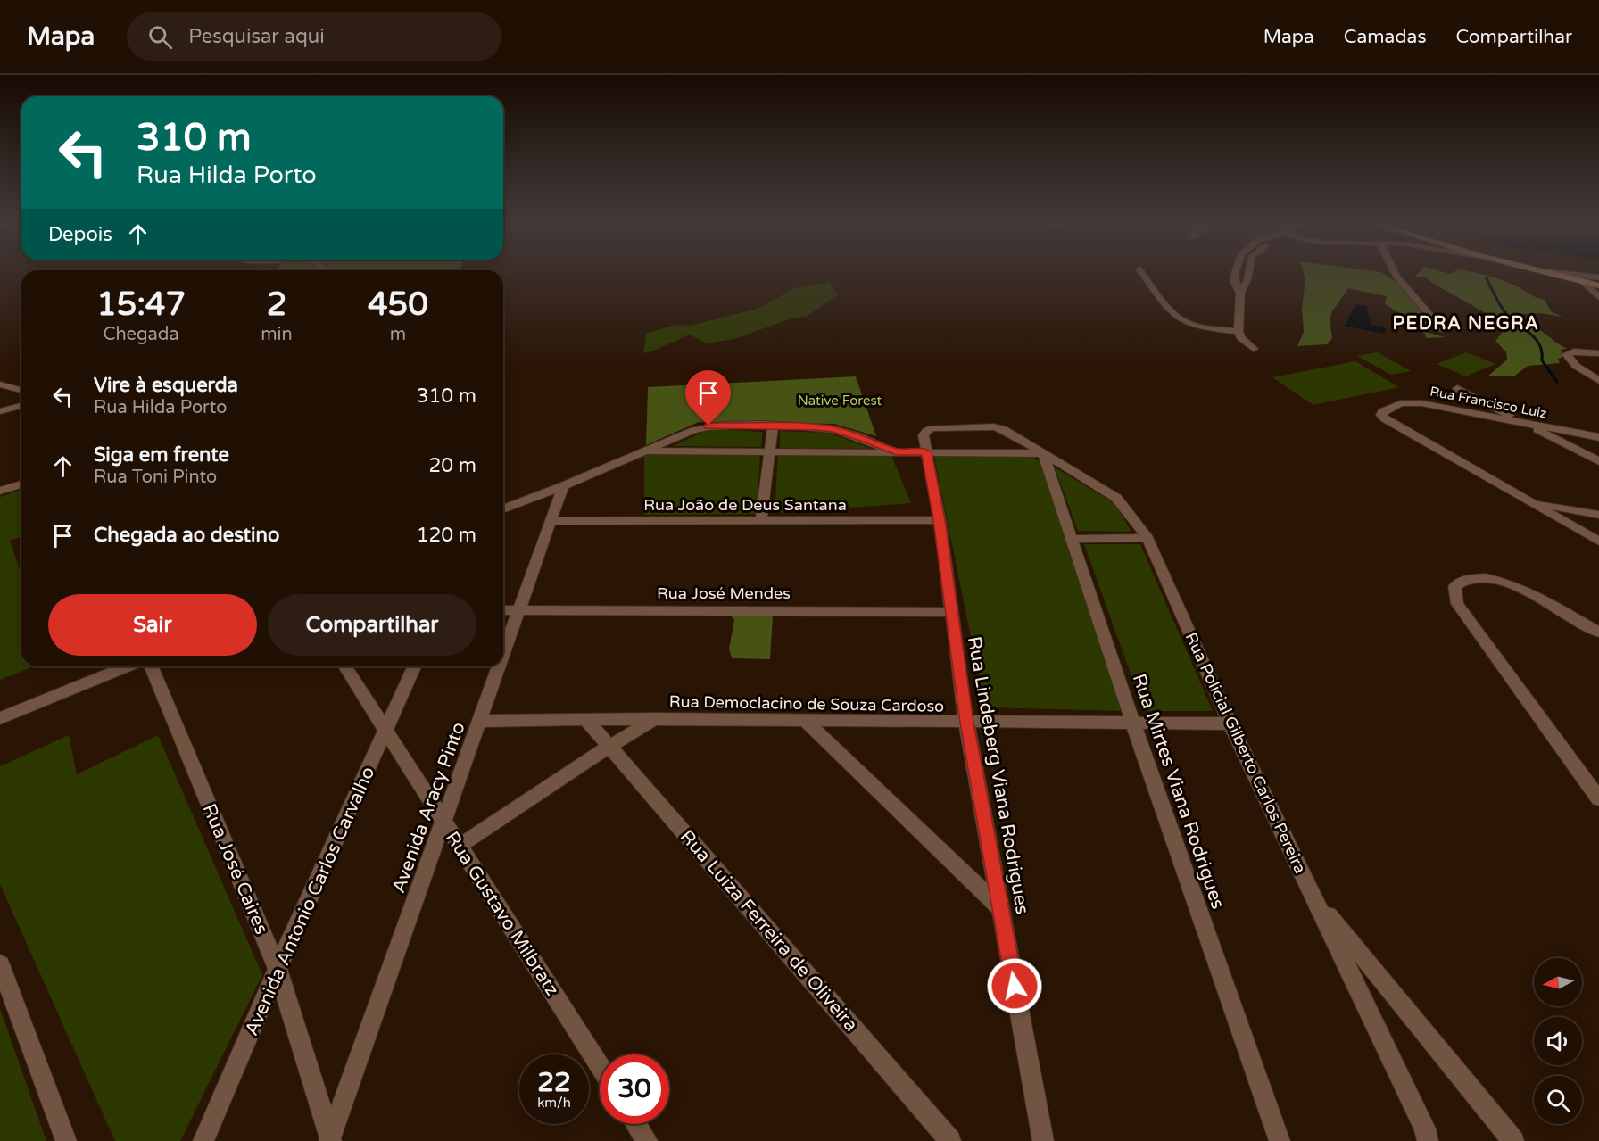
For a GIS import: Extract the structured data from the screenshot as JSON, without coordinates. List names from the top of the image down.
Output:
{
  "streets": {
    "street": [
      "Rua Francisco Luiz",
      "Rua João de Deus Santana",
      "Rua José Mendes",
      "Rua Democlacino de Souza Cardoso",
      "Rua Policial Gilberto Carlos Pereira",
      "Rua Lindeberg Viana Rodrigues",
      "Rua Mirtes Viana Rodrigues",
      "Avenida Aracy Pinto",
      "Rua José Caires",
      "Avenida Antonio Carlos Carvalho",
      "Rua Gustavo Milbratz",
      "Rua Luiza Ferreira de Oliveira"
    ]
  },
  "crossings": [
    ["Rua João de Deus Santana", "Rua Lindeberg Viana Rodrigues"],
    ["Rua João de Deus Santana", "Avenida Aracy Pinto"],
    ["Rua José Mendes", "Rua Lindeberg Viana Rodrigues"],
    ["Rua José Mendes", "Avenida Aracy Pinto"],
    ["Rua Democlacino de Souza Cardoso", "Rua Policial Gilberto Carlos Pereira"],
    ["Rua Democlacino de Souza Cardoso", "Rua Lindeberg Viana Rodrigues"],
    ["Rua Democlacino de Souza Cardoso", "Rua Mirtes Viana Rodrigues"],
    ["Rua Democlacino de Souza Cardoso", "Avenida Aracy Pinto"],
    ["Rua Democlacino de Souza Cardoso", "Rua Luiza Ferreira de Oliveira"],
    ["Rua Policial Gilberto Carlos Pereira", "Rua Lindeberg Viana Rodrigues"],
    ["Rua Policial Gilberto Carlos Pereira", "Rua Mirtes Viana Rodrigues"],
    ["Avenida Aracy Pinto", "Rua José Caires"],
    ["Avenida Aracy Pinto", "Rua Gustavo Milbratz"],
    ["Rua José Caires", "Avenida Antonio Carlos Carvalho"],
    ["Avenida Antonio Carlos Carvalho", "Rua Gustavo Milbratz"]
  ],
  "districts": ["PEDRA NEGRA"],
  "parks": ["Native Forest"],
  "north": "left",
  "page": {
    "header": "Mapa",
    "search": "Pesquisar aqui",
    "nav": ["Mapa", "Camadas", "Compartilhar"],
    "turn": ["310 m", "Rua Hilda Porto"],
    "then": "Depois",
    "eta": [
      "15:47",
      "Chegada",
      "2",
      "min",
      "450",
      "m"
    ],
    "list": [
      {
        "name": "Vire à esquerda",
        "note": "Rua Hilda Porto",
        "value": "310 m"
      },
      {
        "name": "Siga em frente",
        "note": "Rua Toni Pinto",
        "value": "20 m"
      },
      {
        "name": "Chegada ao destino",
        "value": "120 m"
      }
    ],
    "buttons": ["Sair", "Compartilhar"],
    "speed": "22 km/h",
    "limit": "30"
  }
}
